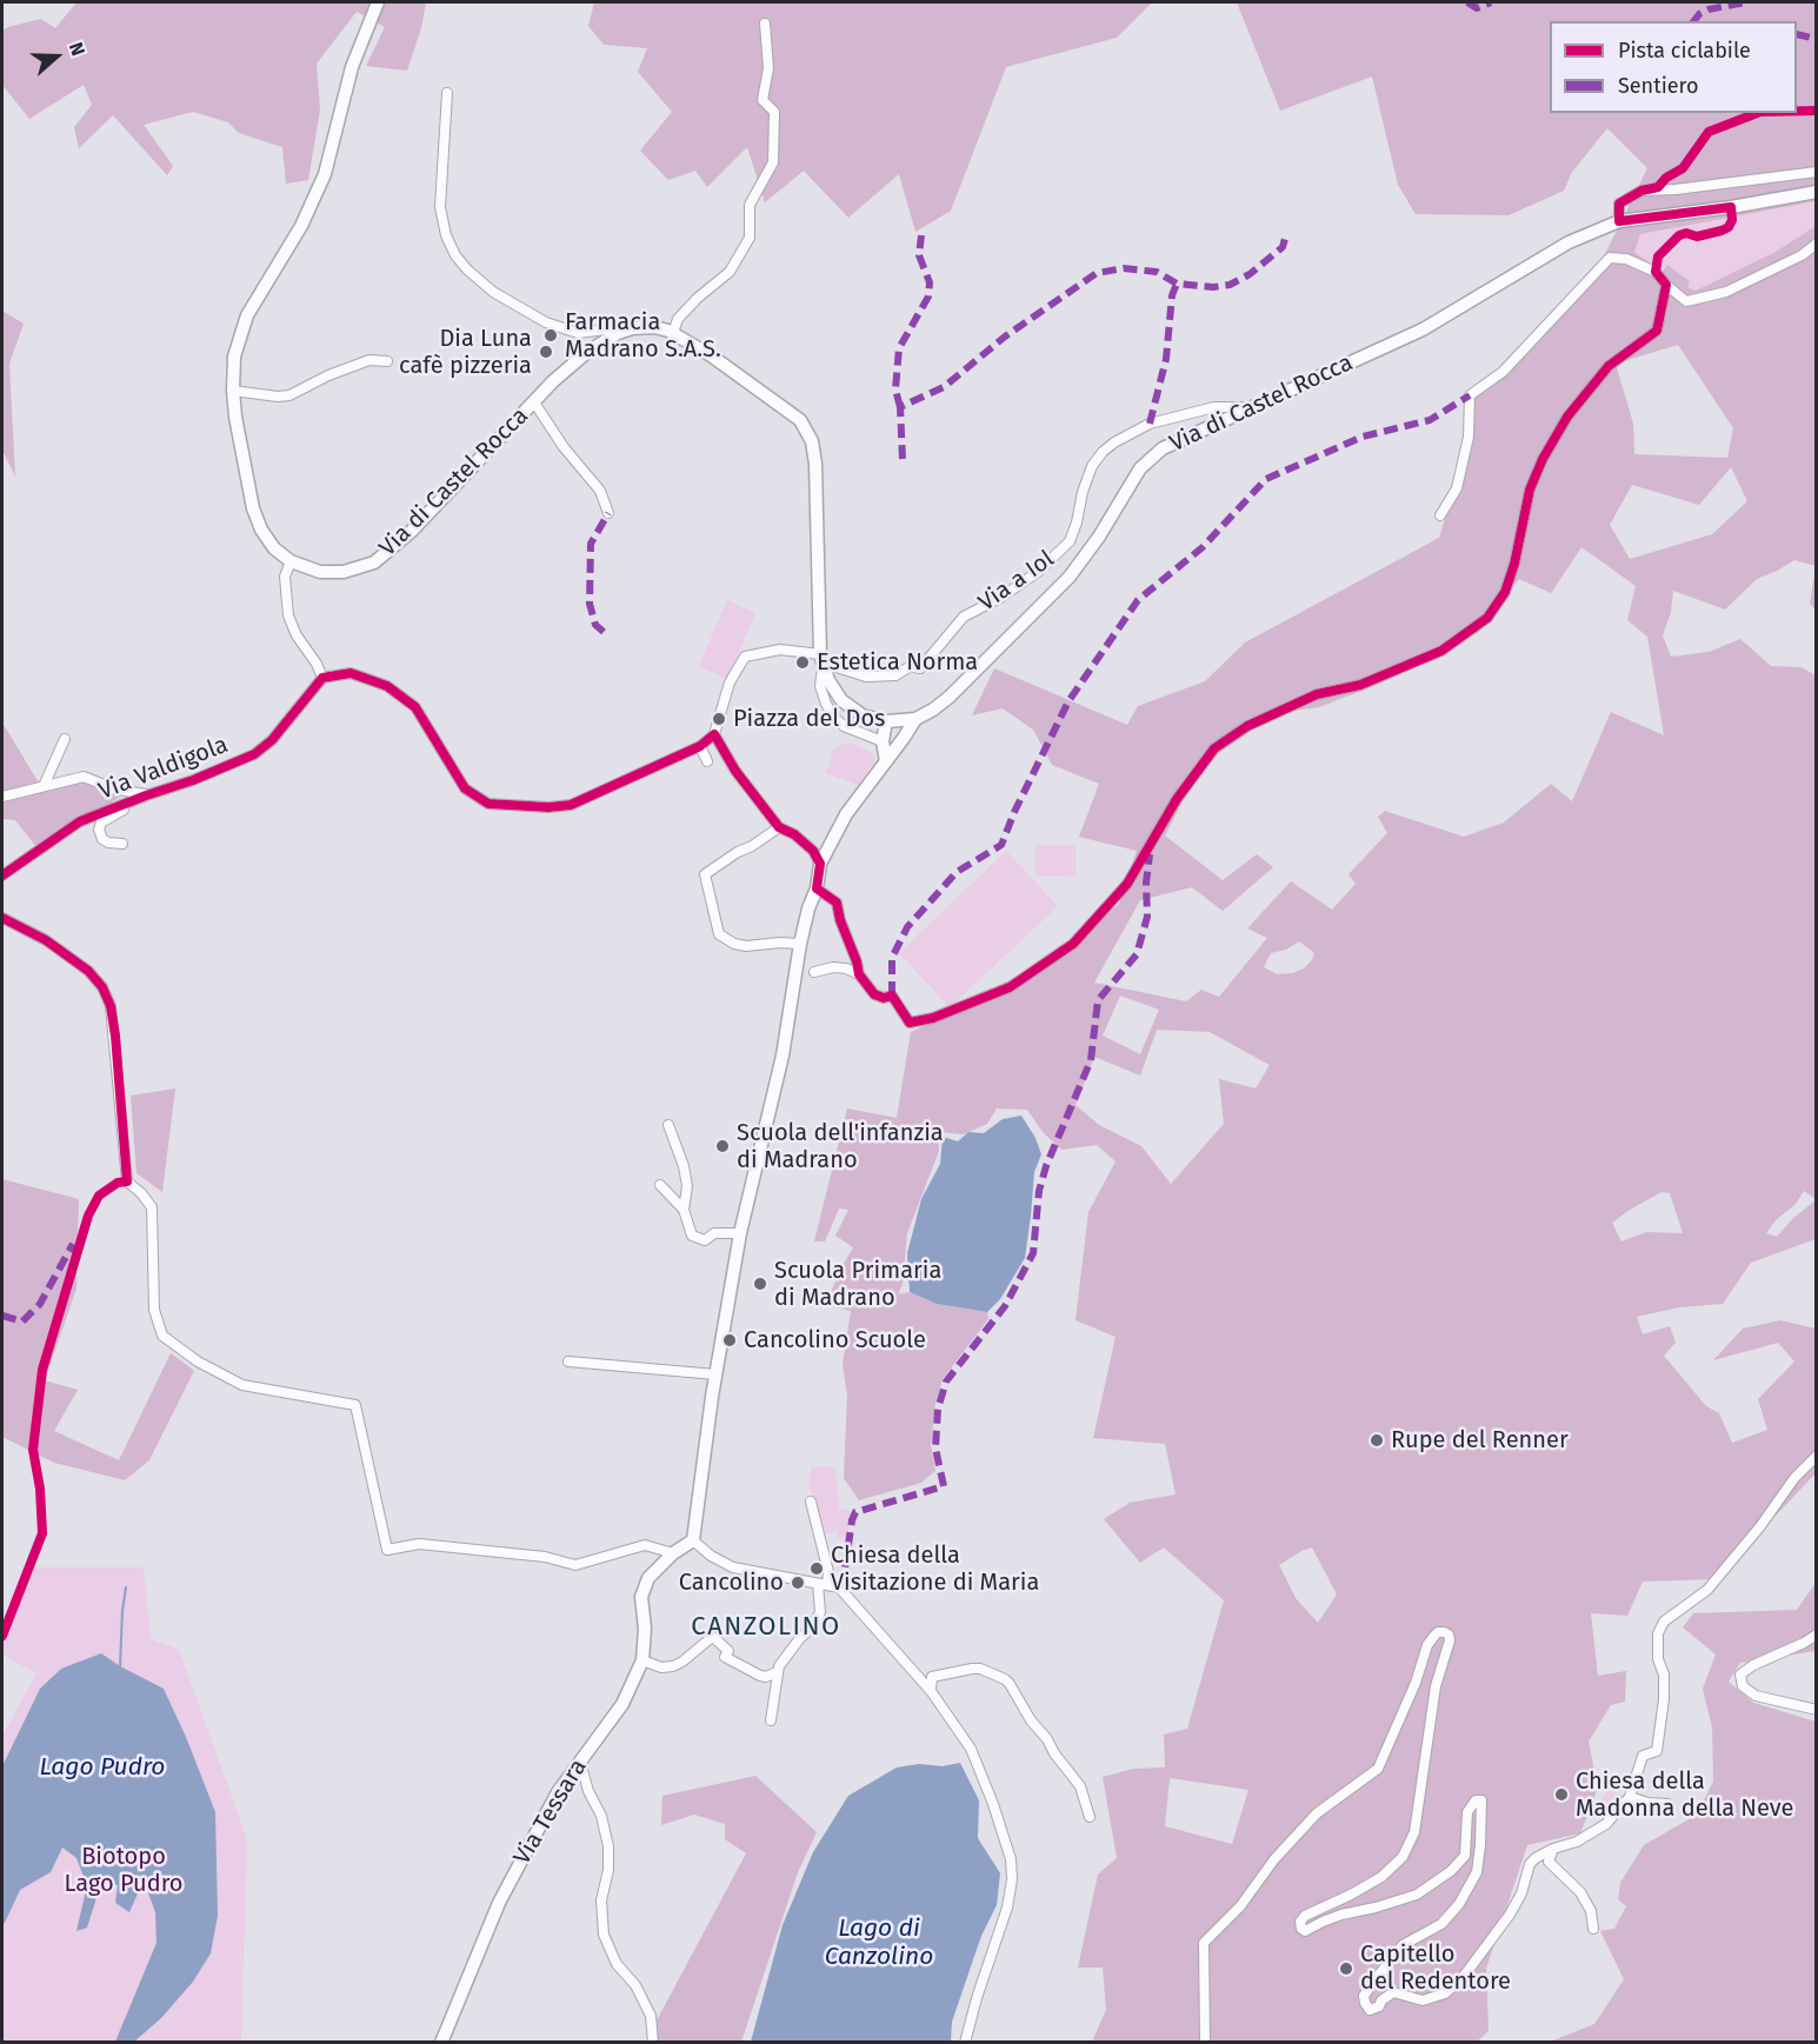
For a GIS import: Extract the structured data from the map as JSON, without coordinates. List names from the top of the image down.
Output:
{
  "streets": {
    "main road": ["Via di Castel Rocca", "Via Tessara"],
    "street": ["Via a Iol", "Via Valdigola"]
  },
  "crossings": [
    ["Via di Castel Rocca", "Via a Iol"]
  ],
  "districts": ["CANZOLINO"],
  "water": ["Lago Pudro", "Lago di Canzolino"],
  "parks": ["Biotopo Lago Pudro"],
  "places": [
    "Farmacia Madrano S.A.S.",
    "Dia Luna cafè pizzeria",
    "Estetica Norma",
    "Piazza del Dos",
    "Scuola dell'infanzia di Madrano",
    "Scuola Primaria di Madrano",
    "Cancolino Scuole",
    "Rupe del Renner",
    "Chiesa della Visitazione di Maria",
    "Cancolino",
    "Chiesa della Madonna della Neve",
    "Capitello del Redentore"
  ],
  "legend": ["Pista ciclabile", "Sentiero"],
  "north": "right"
}
